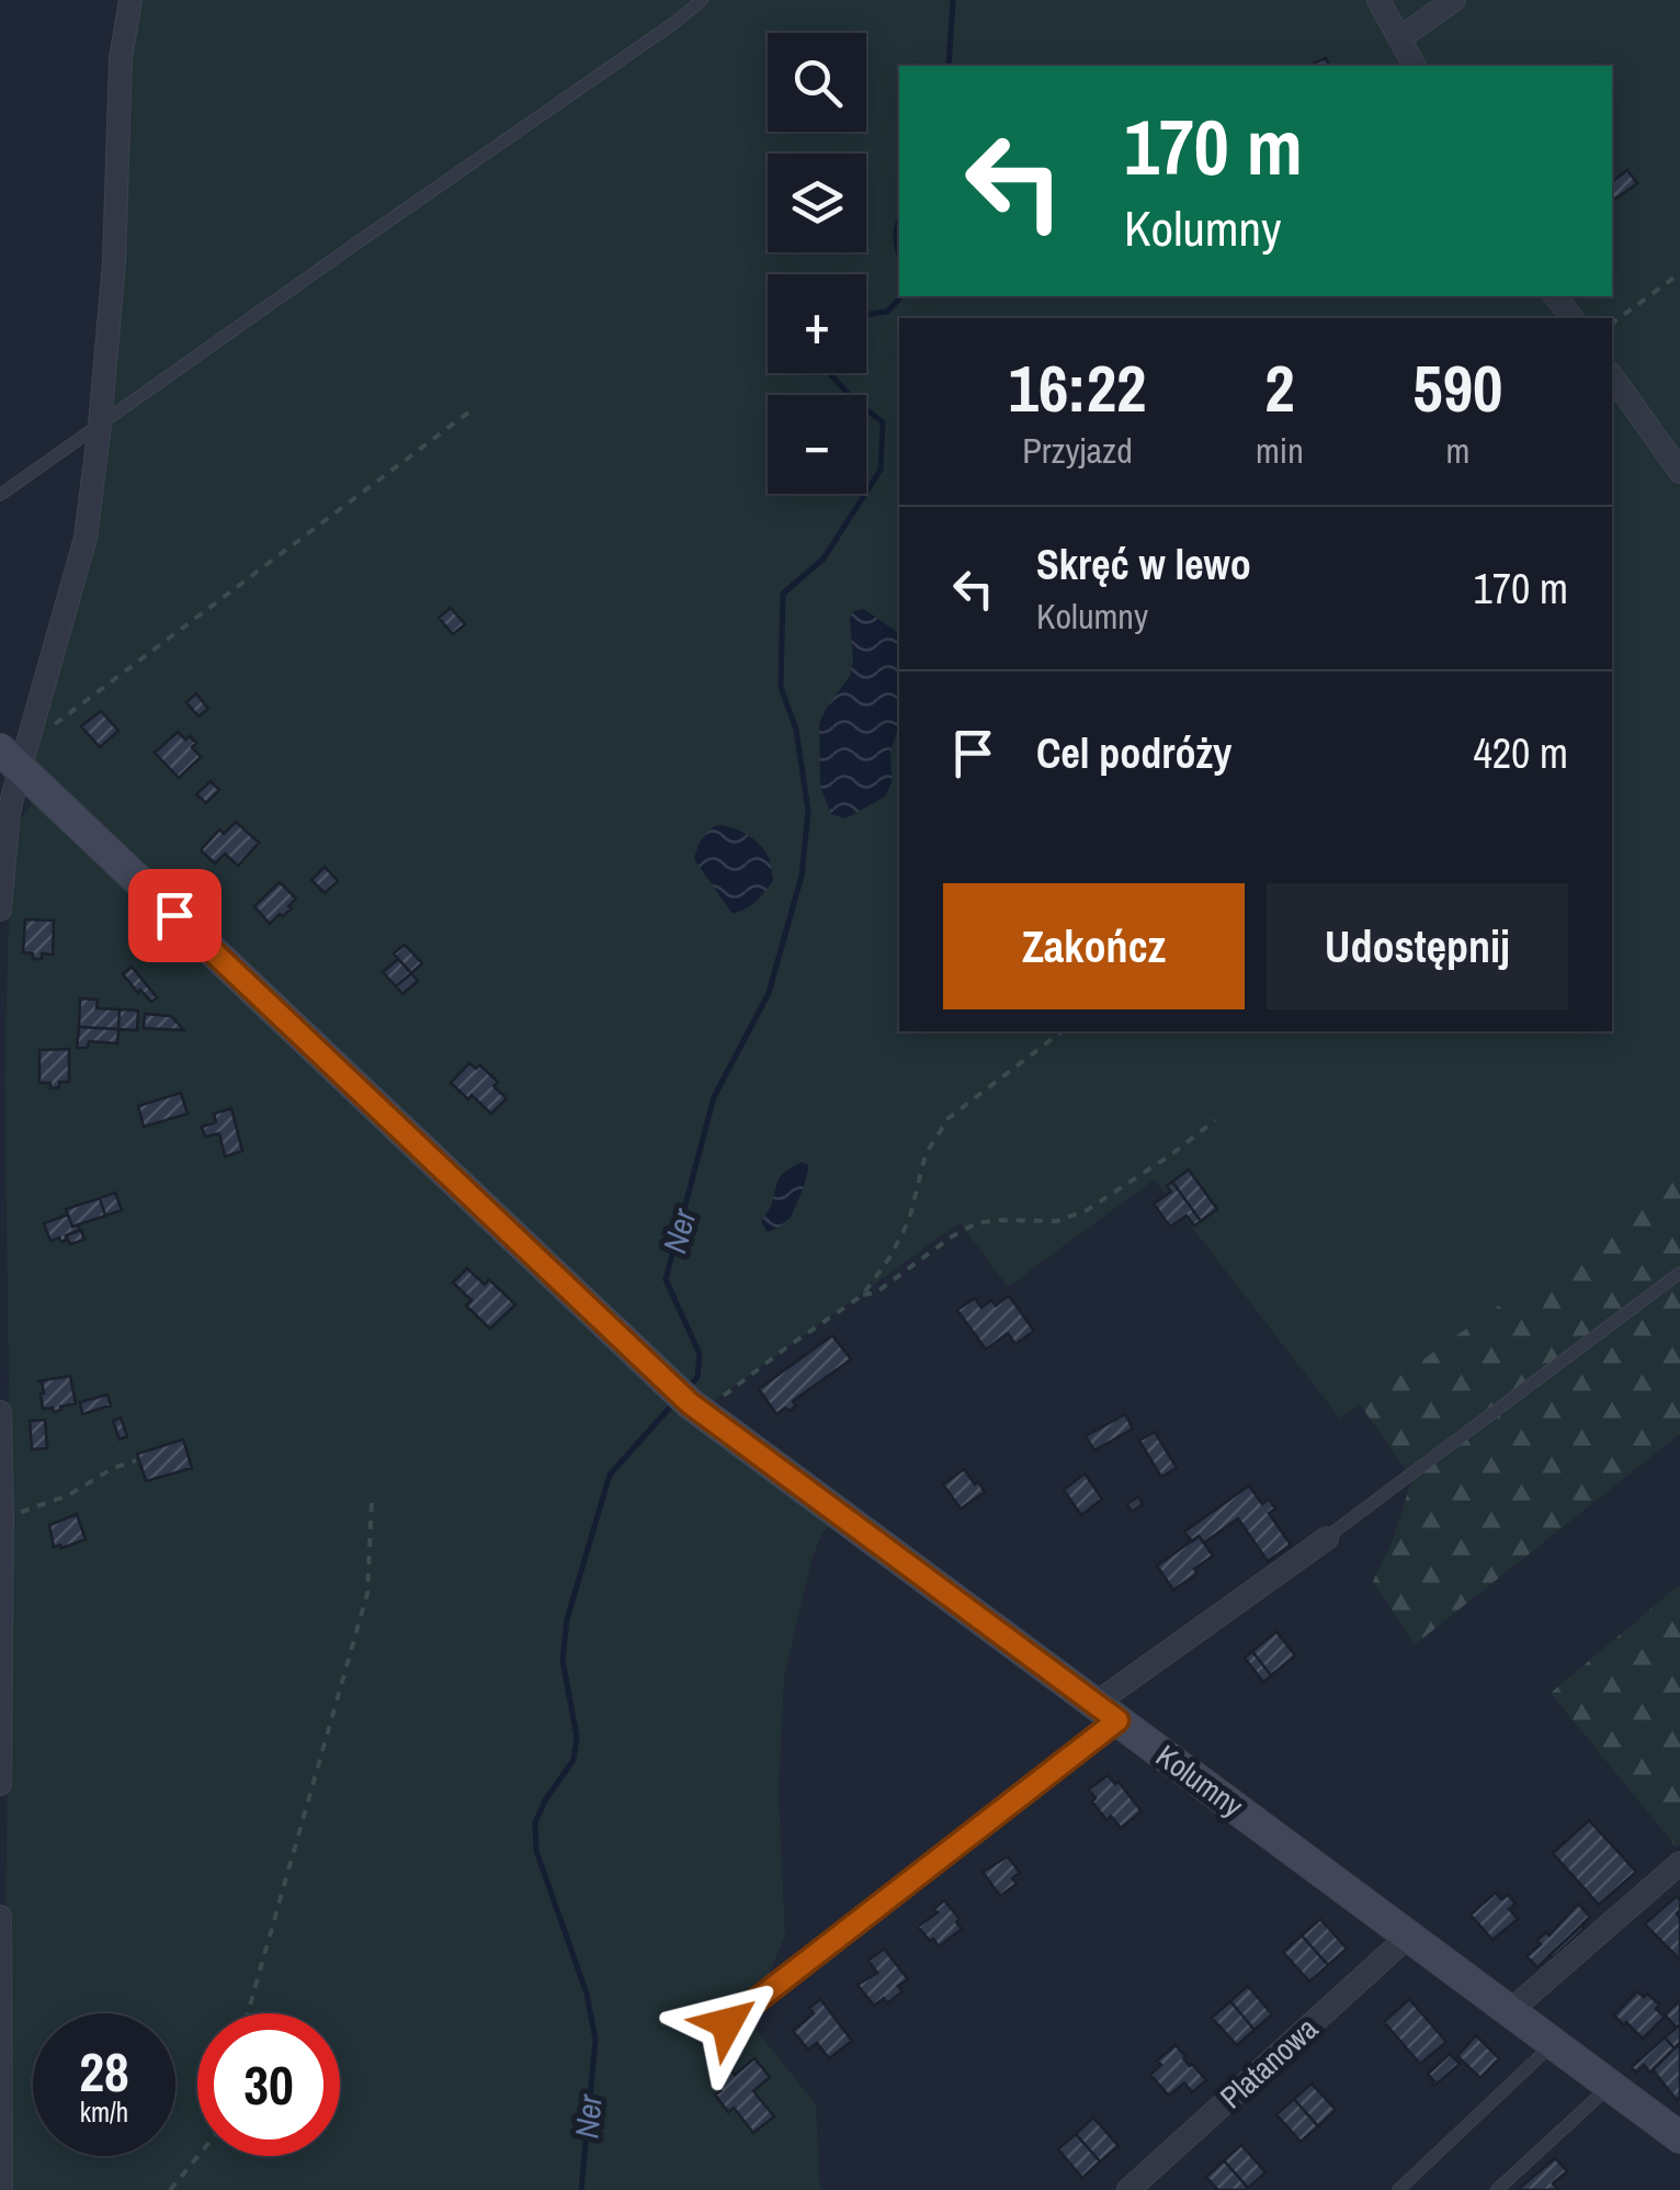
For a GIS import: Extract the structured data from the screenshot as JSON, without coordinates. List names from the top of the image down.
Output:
{
  "streets": {
    "street": ["Kolumny", "Platanowa"]
  },
  "crossings": [
    ["Kolumny", "Platanowa"]
  ],
  "water": ["Ner"],
  "page": {
    "map_buttons": ["+", "−"],
    "turn": ["170 m", "Kolumny"],
    "eta": [
      "16:22",
      "Przyjazd",
      "2",
      "min",
      "590",
      "m"
    ],
    "list": [
      {
        "name": "Skręć w lewo",
        "note": "Kolumny",
        "value": "170 m"
      },
      {
        "name": "Cel podróży",
        "value": "420 m"
      }
    ],
    "buttons": ["Zakończ", "Udostępnij"],
    "speed": "28 km/h",
    "limit": "30"
  }
}
